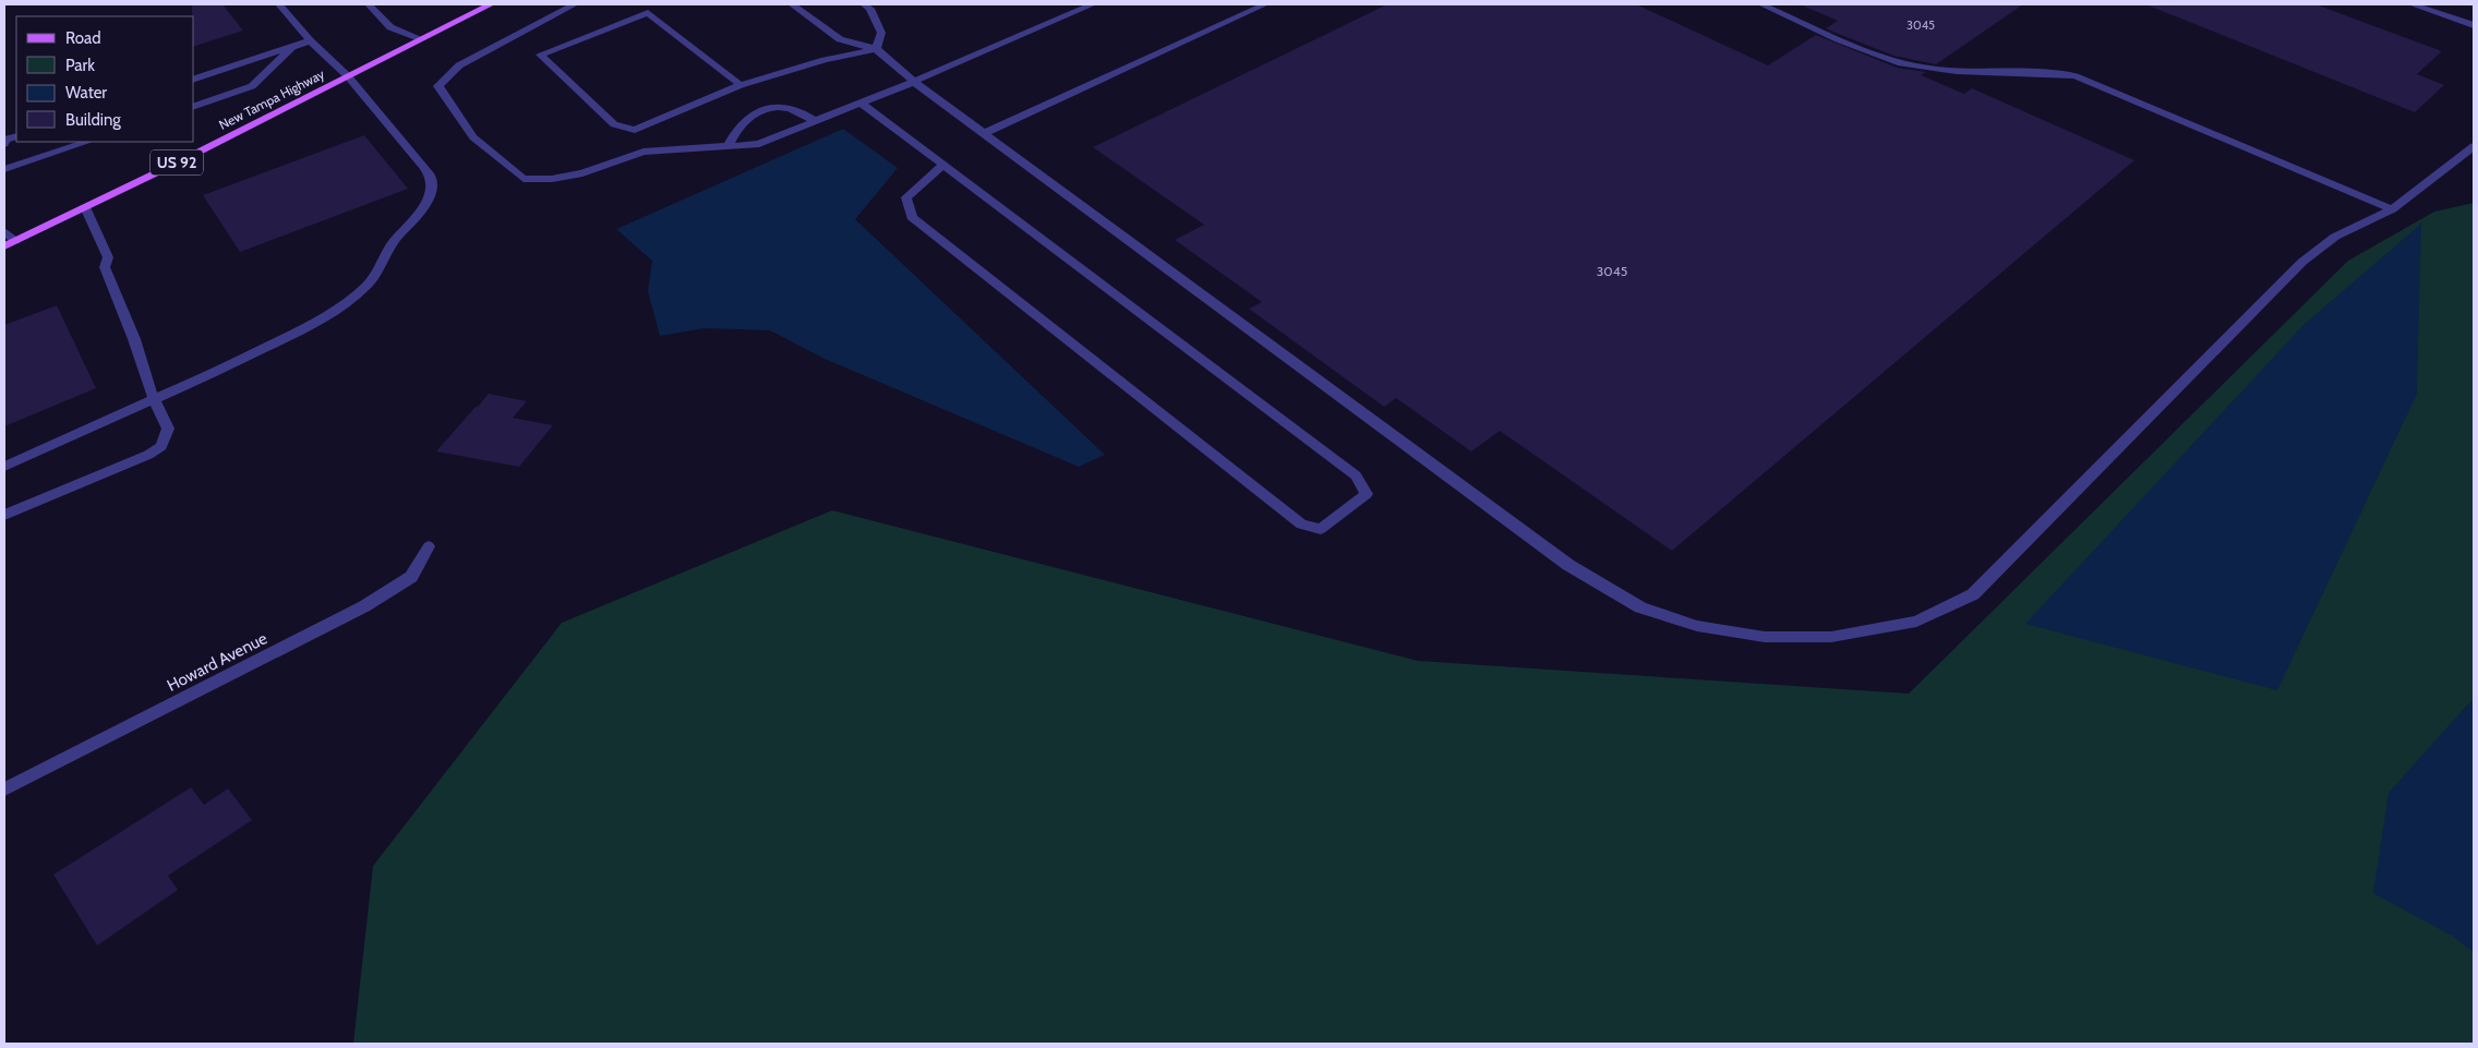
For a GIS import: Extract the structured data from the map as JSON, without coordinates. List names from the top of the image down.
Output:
{
  "streets": {
    "main road": ["New Tampa Highway", "US 92"],
    "street": ["Howard Avenue"]
  },
  "house_numbers": ["3045", "3045"],
  "legend": [
    "Road",
    "Park",
    "Water",
    "Building"
  ]
}
